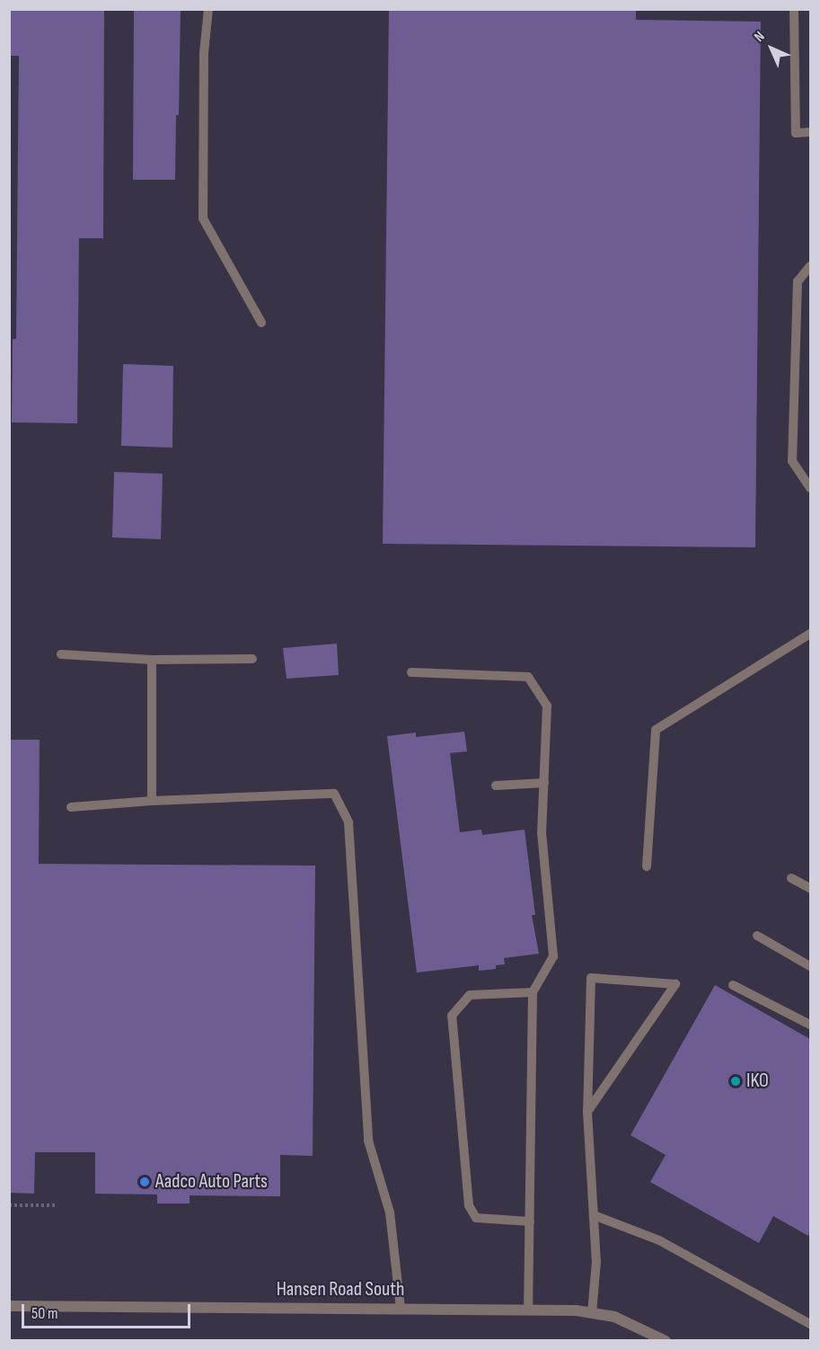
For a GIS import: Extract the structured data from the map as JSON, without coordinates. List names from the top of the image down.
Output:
{
  "streets": {
    "street": ["Hansen Road South"]
  },
  "places": ["IKO", "Aadco Auto Parts"],
  "scale_bar": "50 m",
  "north": "top left"
}
